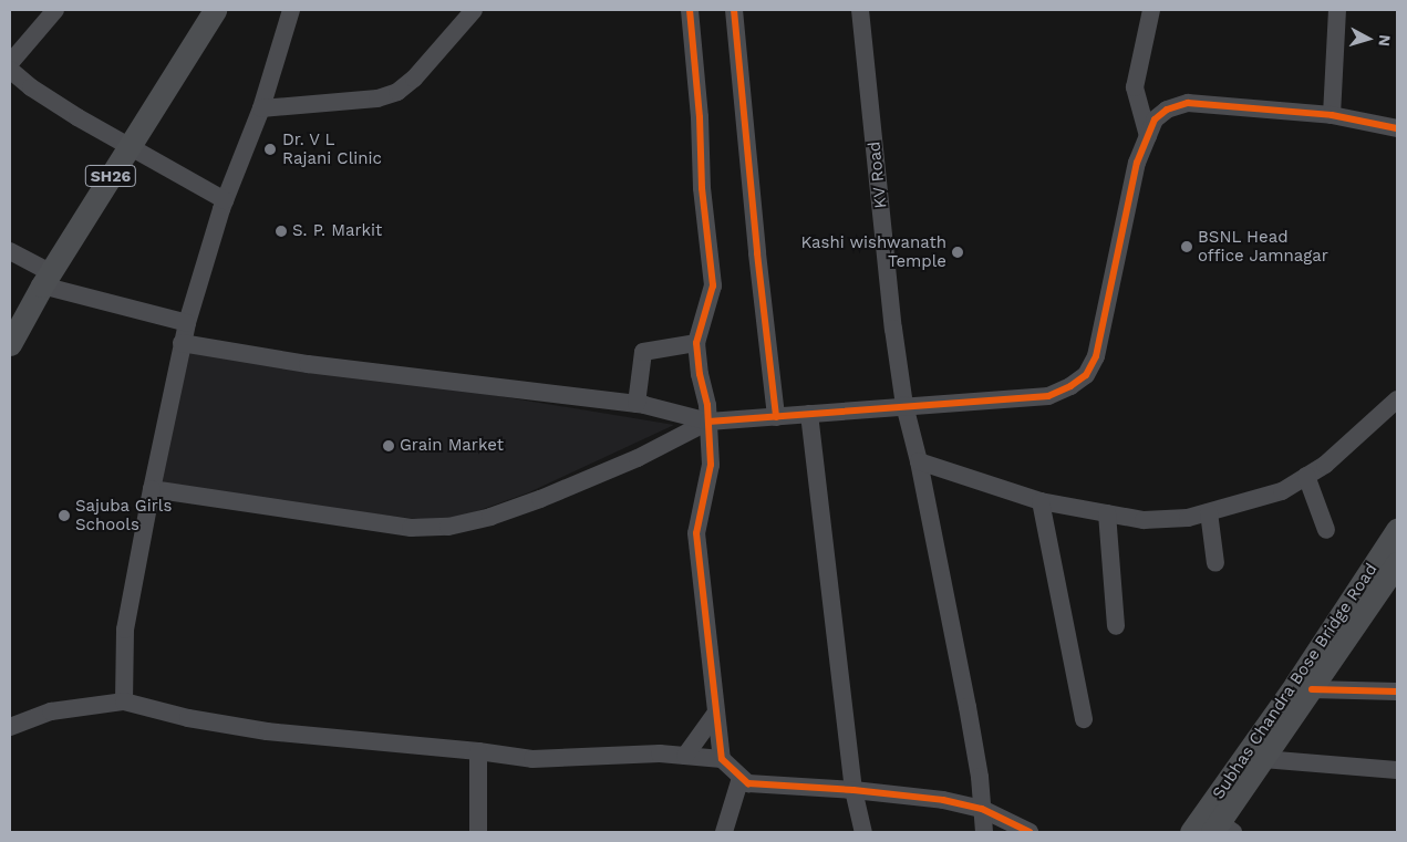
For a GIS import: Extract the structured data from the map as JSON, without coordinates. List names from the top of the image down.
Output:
{
  "streets": {
    "main road": ["SH26", "Subhas Chandra Bose Bridge Road"],
    "street": ["KV Road"]
  },
  "places": [
    "Dr. V L Rajani Clinic",
    "S. P. Markit",
    "BSNL Head office Jamnagar",
    "Kashi wishwanath Temple",
    "Grain Market",
    "Sajuba Girls Schools"
  ],
  "north": "right"
}
